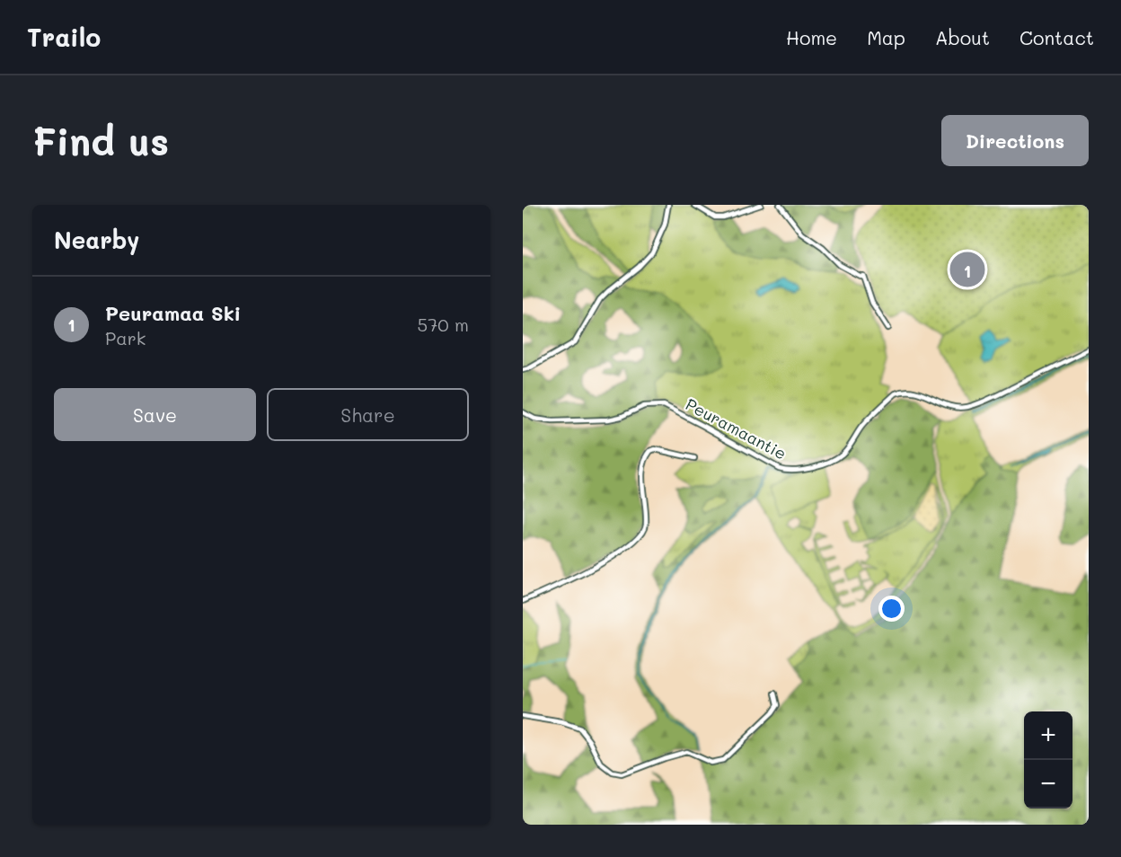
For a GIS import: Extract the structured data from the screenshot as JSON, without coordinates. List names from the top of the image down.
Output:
{
  "streets": {
    "street": ["Peuramaantie"]
  },
  "page": {
    "header": "Trailo",
    "nav": [
      "Home",
      "Map",
      "About",
      "Contact"
    ],
    "buttons": [
      "Directions",
      ["Save", "Share"]
    ],
    "title": "Find us",
    "heading": "Nearby",
    "pins": "1",
    "list": [
      {
        "mark": "1",
        "name": "Peuramaa Ski",
        "note": "Park",
        "value": "570 m"
      }
    ],
    "map_buttons": ["+", "−"]
  }
}
